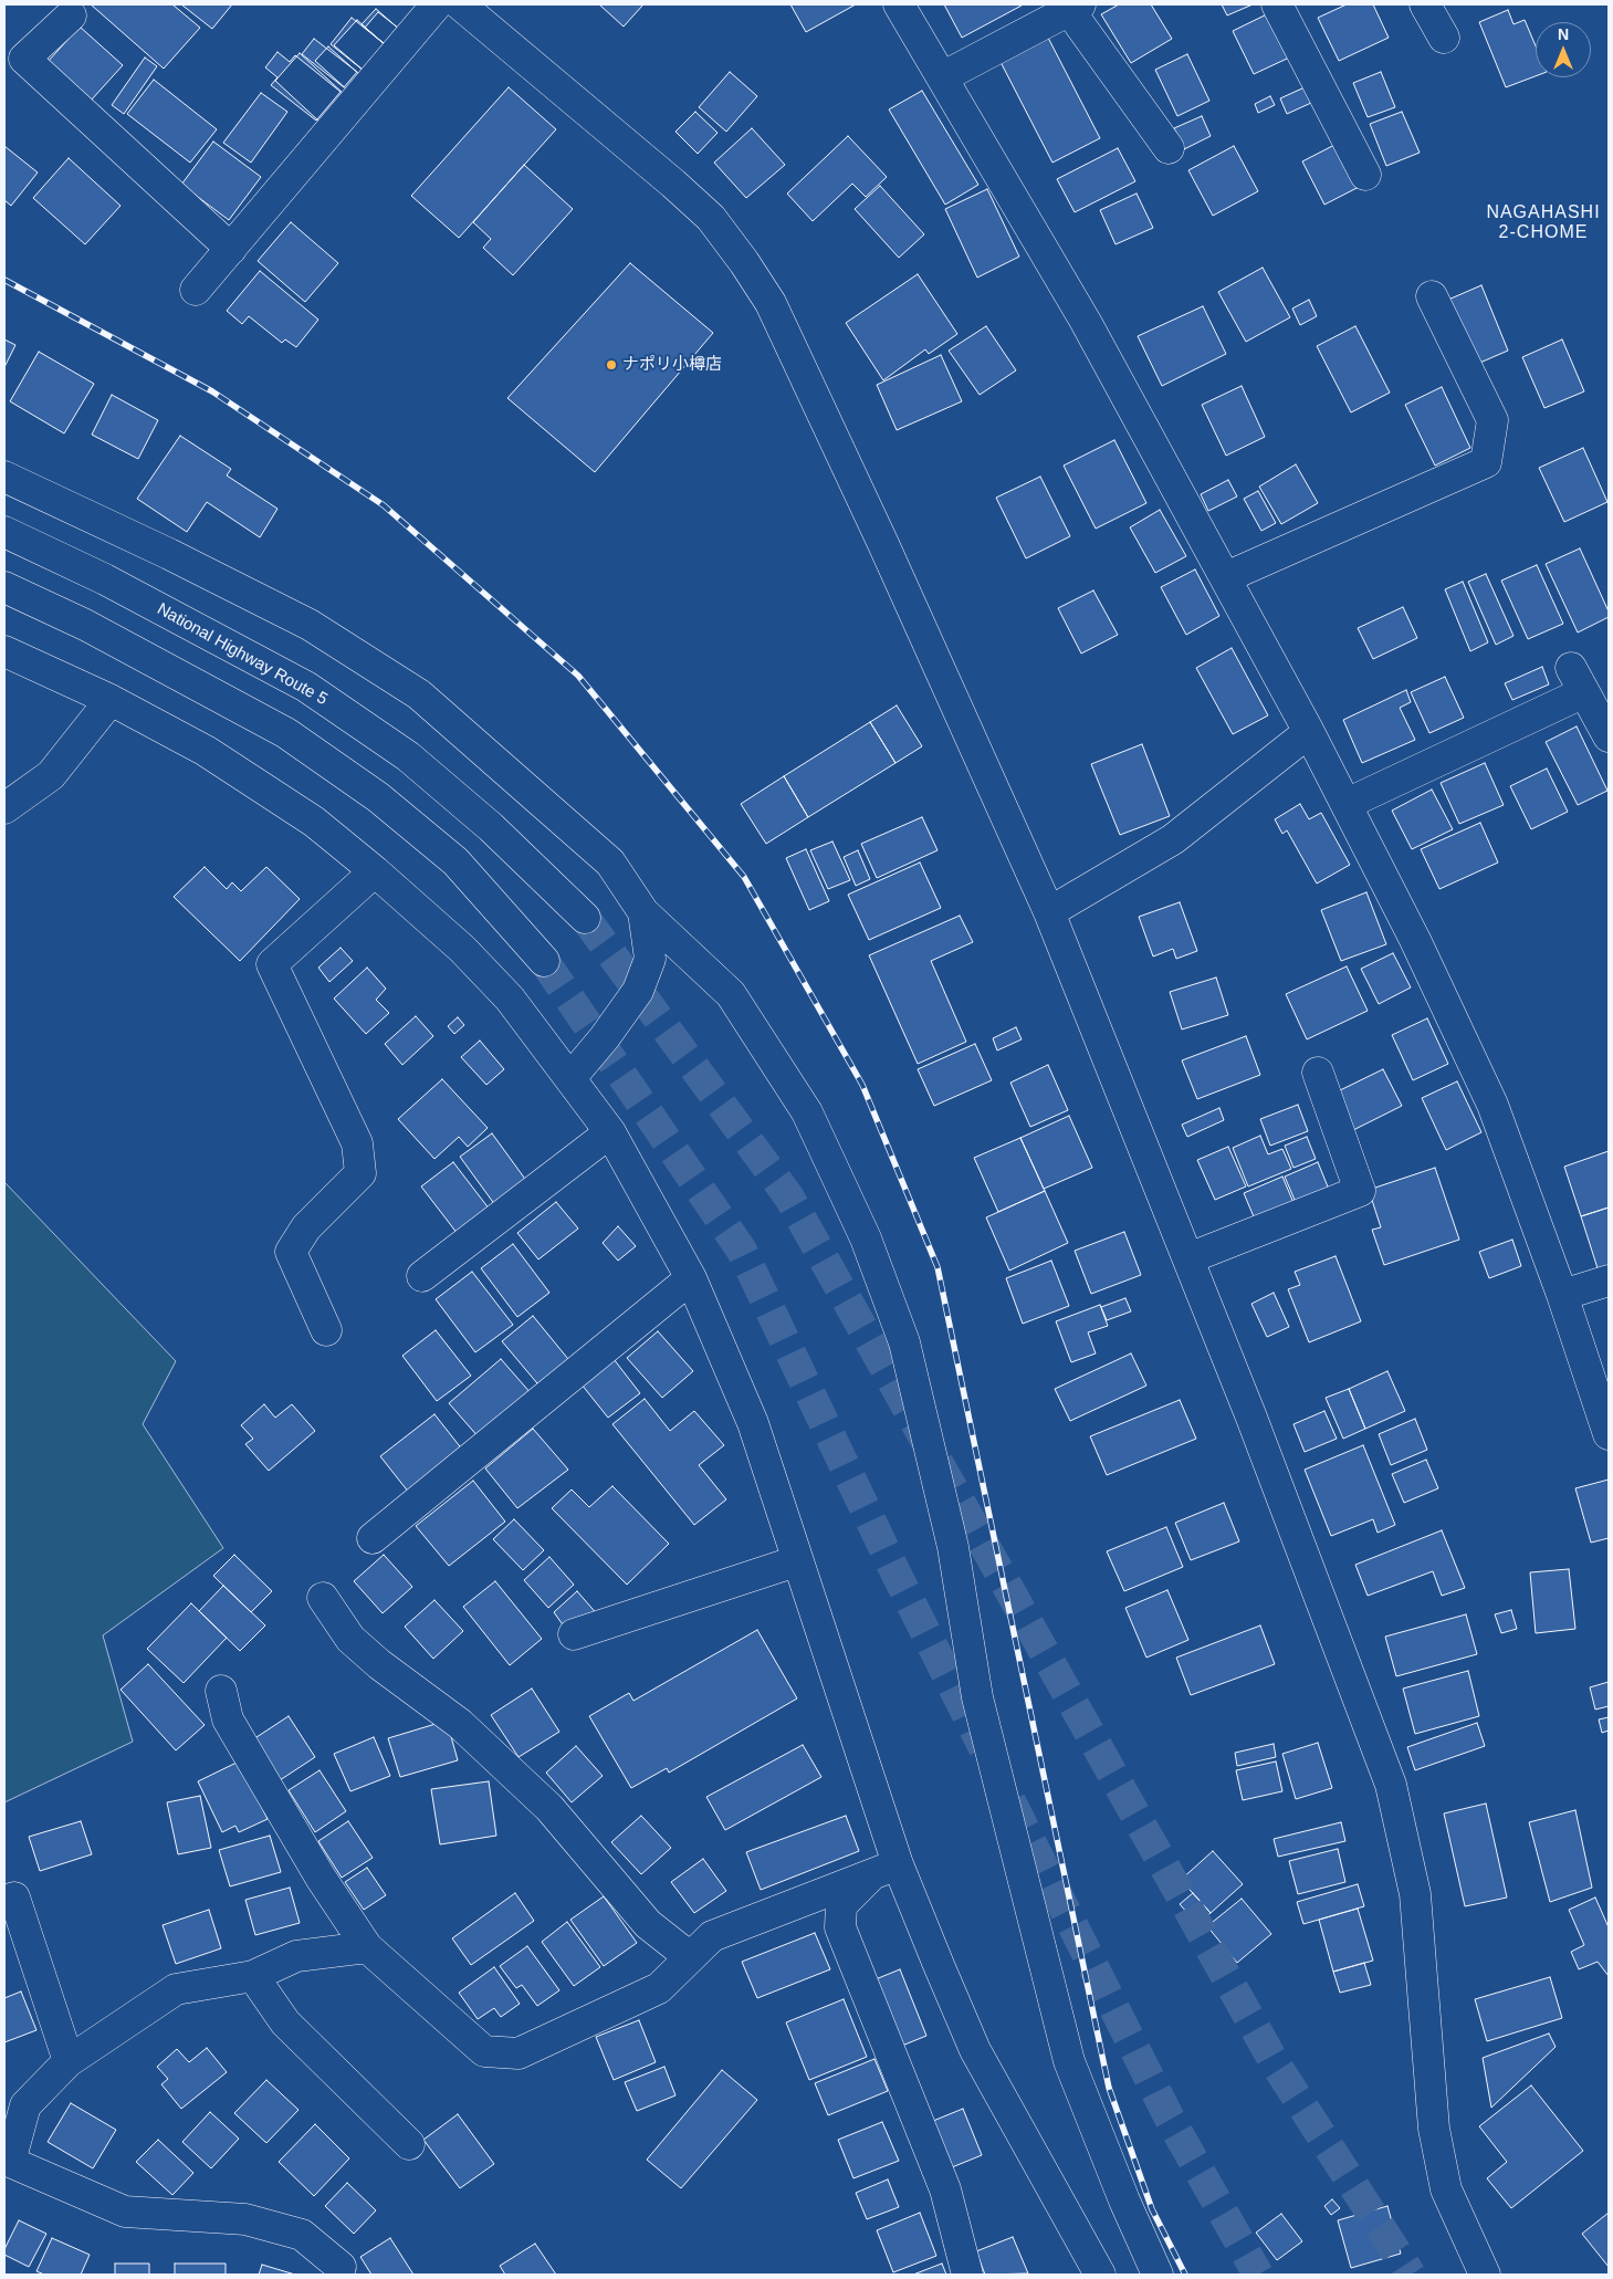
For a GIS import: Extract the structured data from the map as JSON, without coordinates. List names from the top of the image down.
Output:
{
  "streets": {
    "main road": ["National Highway Route 5"]
  },
  "districts": ["NAGAHASHI 2-CHOME"],
  "places": ["ナポリ小樽店"],
  "north": "top"
}
